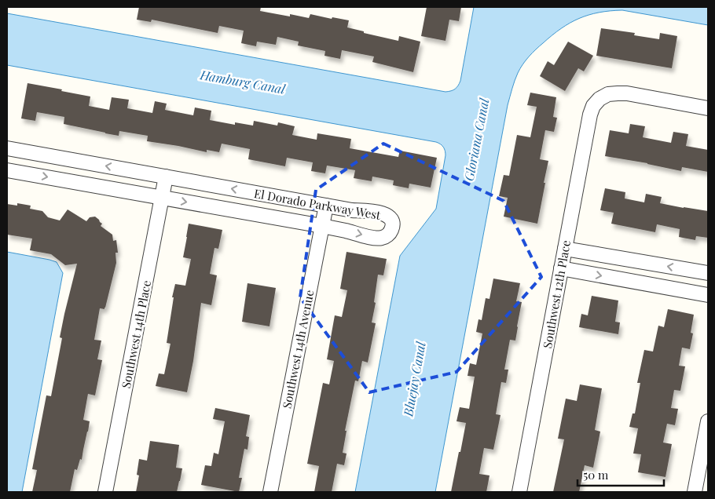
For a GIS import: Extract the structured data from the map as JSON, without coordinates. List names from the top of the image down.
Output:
{
  "streets": {
    "street": [
      "El Dorado Parkway West",
      "Southwest 12th Place",
      "Southwest 14th Place",
      "Southwest 14th Avenue"
    ]
  },
  "crossings": [
    ["El Dorado Parkway West", "Southwest 14th Place"],
    ["El Dorado Parkway West", "Southwest 14th Avenue"]
  ],
  "water": ["Hamburg Canal", "Gloriana Canal", "Bluejay Canal"],
  "scale_bar": "50 m"
}
